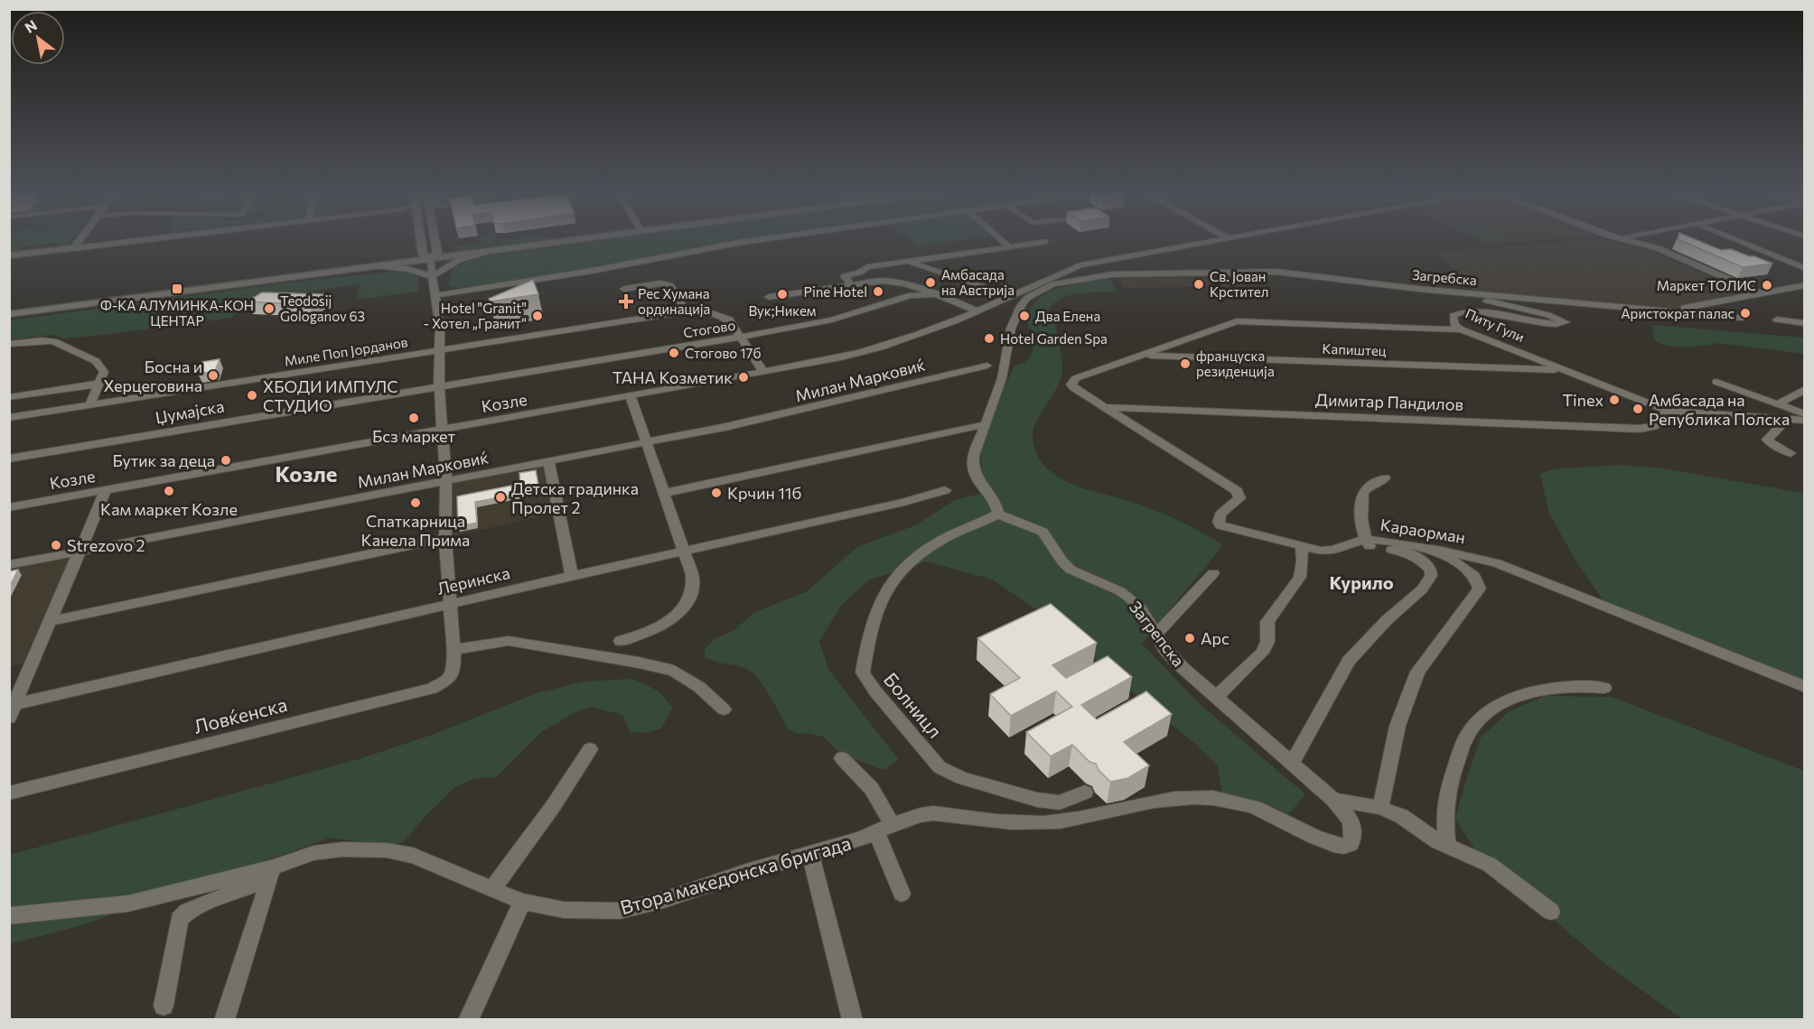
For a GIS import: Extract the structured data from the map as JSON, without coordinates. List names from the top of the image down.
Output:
{
  "streets": {
    "street": [
      "Загребска",
      "Питу Гули",
      "Стогово",
      "Капиштец",
      "Миле Поп Јорданов",
      "Милан Марковиќ",
      "Димитар Пандилов",
      "Козле",
      "Џумајска",
      "Караорман",
      "Леринска",
      "Загрепска",
      "Болницл",
      "Ловќенска",
      "Втора македонска бригада"
    ]
  },
  "crossings": [
    ["Загребска", "Питу Гули"],
    ["Питу Гули", "Капиштец"],
    ["Питу Гули", "Димитар Пандилов"],
    ["Стогово", "Миле Поп Јорданов"],
    ["Стогово", "Козле"],
    ["Стогово", "Џумајска"],
    ["Стогово", "Ловќенска"],
    ["Капиштец", "Караорман"],
    ["Миле Поп Јорданов", "Козле"],
    ["Миле Поп Јорданов", "Ловќенска"],
    ["Милан Марковиќ", "Ловќенска"],
    ["Димитар Пандилов", "Караорман"],
    ["Козле", "Ловќенска"],
    ["Џумајска", "Ловќенска"],
    ["Леринска", "Ловќенска"],
    ["Загрепска", "Болницл"],
    ["Загрепска", "Втора македонска бригада"]
  ],
  "districts": ["Козле", "Курило"],
  "places": {
    "other": [
      "Амбасада на Австрија",
      "Св. Јован Крстител",
      "Маркет ТОЛИС",
      "Pine Hotel",
      "Вук;Никем",
      "Teodosij Gologanov 63",
      "Аристократ палас",
      "Hotel \"Granit\" - Хотел „Гранит“",
      "Два Елена",
      "Hotel Garden Spa",
      "Стогово 17б",
      "француска резиденција",
      "Босна и Херцеговина",
      "ТАНА Козметик",
      "ХБОДИ ИМПУЛС СТУДИО",
      "Tinex",
      "Амбасада на Република Полска",
      "Бсз маркет",
      "Бутик за деца",
      "Кам маркет Козле",
      "Крчин 11б",
      "Детска градинка Пролет 2",
      "Спаткарница Канела Прима",
      "Strezovo 2",
      "Арс"
    ],
    "transit": ["Ф-КА АЛУМИНКА-КОН ЦЕНТАР"],
    "health": ["Рес Хумана ординација"]
  },
  "north": "top left"
}
